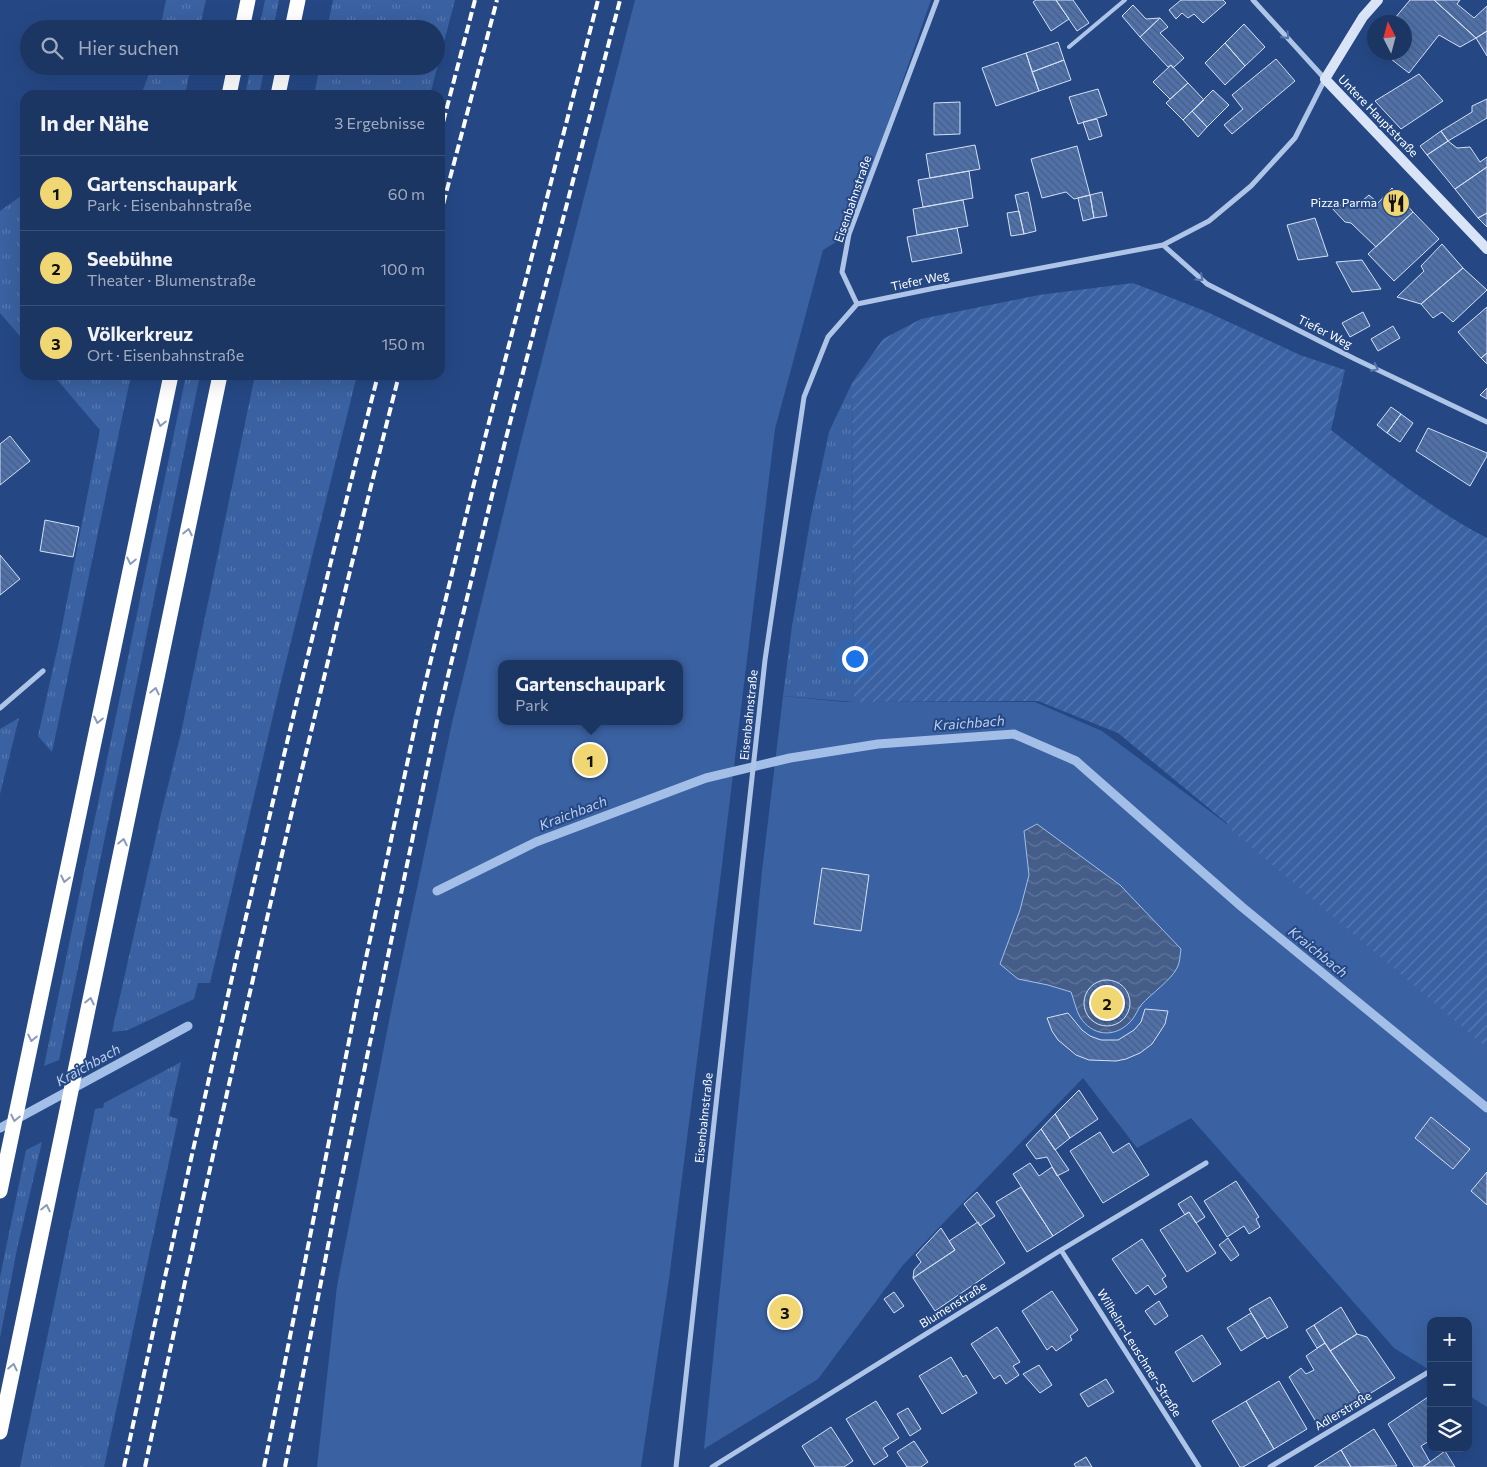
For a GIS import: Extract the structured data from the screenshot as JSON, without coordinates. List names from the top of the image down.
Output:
{
  "streets": {
    "main road": ["Untere Hauptstraße"],
    "street": [
      "Eisenbahnstraße",
      "Tiefer Weg",
      "Blumenstraße",
      "Wilhelm-Leuschner-Straße",
      "Adlerstraße"
    ]
  },
  "crossings": [
    ["Untere Hauptstraße", "Tiefer Weg"],
    ["Eisenbahnstraße", "Tiefer Weg"],
    ["Blumenstraße", "Wilhelm-Leuschner-Straße"]
  ],
  "one_way": ["Tiefer Weg"],
  "water": ["Kraichbach"],
  "places": {
    "restaurant": ["Pizza Parma"]
  },
  "north": "top",
  "page": {
    "search": "Hier suchen",
    "heading": ["In der Nähe", "3 Ergebnisse"],
    "list": [
      {
        "mark": "1",
        "name": "Gartenschaupark",
        "note": "Park · Eisenbahnstraße",
        "value": "60 m"
      },
      {
        "mark": "2",
        "name": "Seebühne",
        "note": "Theater · Blumenstraße",
        "value": "100 m"
      },
      {
        "mark": "3",
        "name": "Völkerkreuz",
        "note": "Ort · Eisenbahnstraße",
        "value": "150 m"
      }
    ],
    "popup": ["Gartenschaupark", "Park"],
    "pins": ["1", "2", "3"],
    "map_buttons": ["+", "−"]
  }
}
